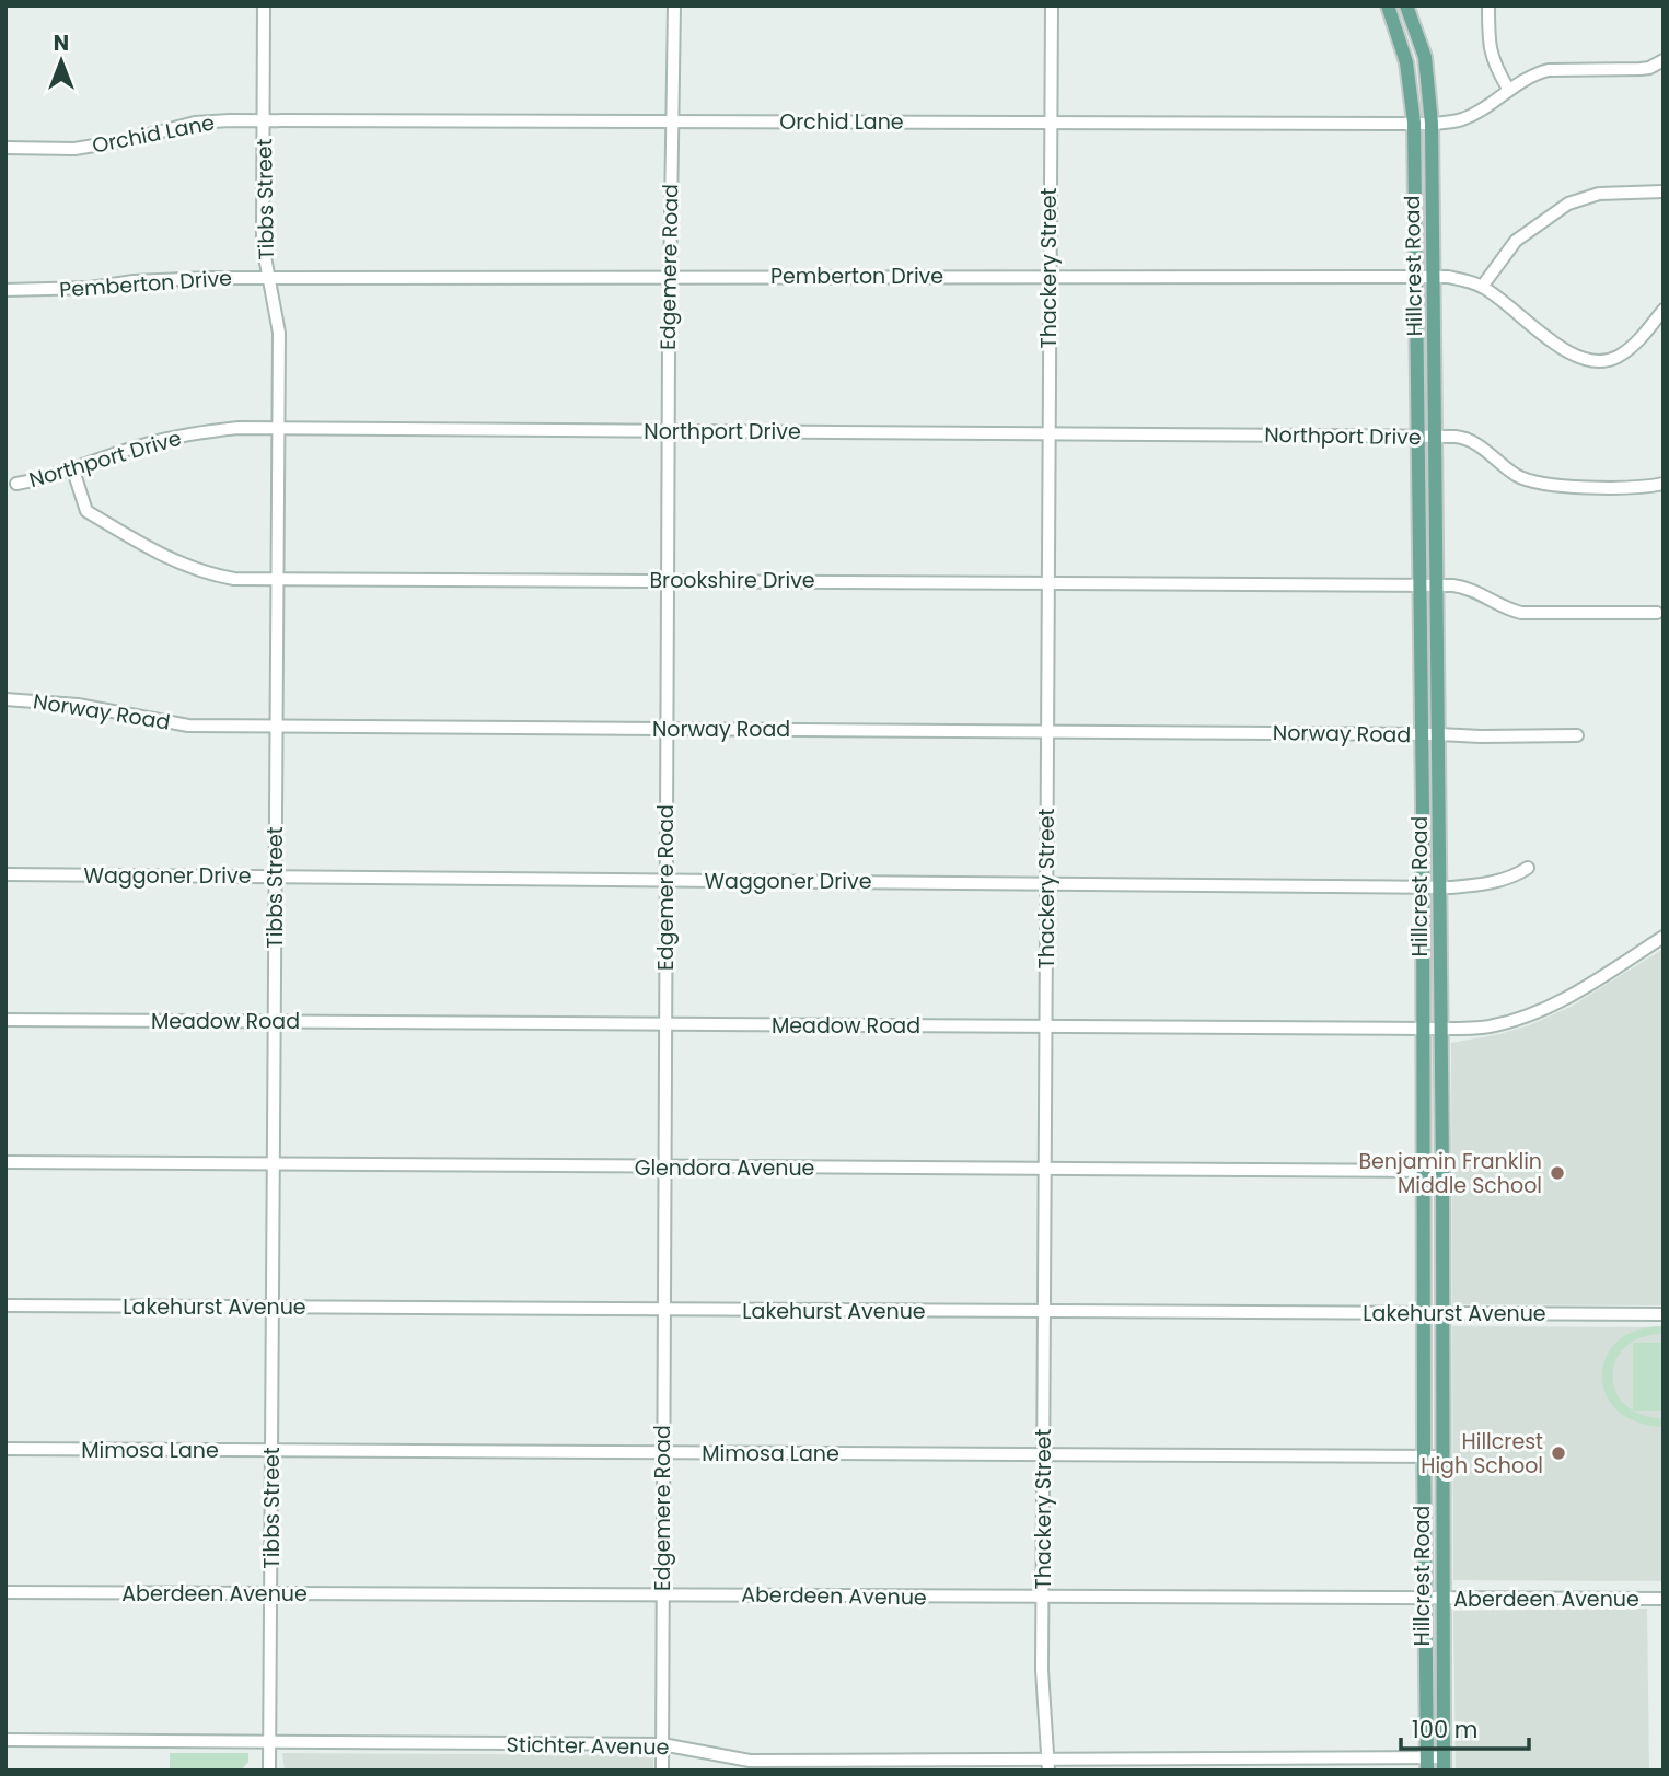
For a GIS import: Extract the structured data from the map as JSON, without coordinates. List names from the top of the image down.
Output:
{
  "streets": {
    "main road": ["Hillcrest Road"],
    "street": [
      "Orchid Lane",
      "Tibbs Street",
      "Edgemere Road",
      "Thackery Street",
      "Pemberton Drive",
      "Northport Drive",
      "Brookshire Drive",
      "Norway Road",
      "Waggoner Drive",
      "Meadow Road",
      "Glendora Avenue",
      "Lakehurst Avenue",
      "Mimosa Lane",
      "Aberdeen Avenue",
      "Stichter Avenue"
    ]
  },
  "crossings": [
    ["Orchid Lane", "Tibbs Street"],
    ["Orchid Lane", "Hillcrest Road"],
    ["Orchid Lane", "Edgemere Road"],
    ["Orchid Lane", "Thackery Street"],
    ["Tibbs Street", "Pemberton Drive"],
    ["Tibbs Street", "Northport Drive"],
    ["Tibbs Street", "Brookshire Drive"],
    ["Tibbs Street", "Norway Road"],
    ["Tibbs Street", "Waggoner Drive"],
    ["Tibbs Street", "Meadow Road"],
    ["Tibbs Street", "Glendora Avenue"],
    ["Tibbs Street", "Lakehurst Avenue"],
    ["Tibbs Street", "Mimosa Lane"],
    ["Tibbs Street", "Aberdeen Avenue"],
    ["Tibbs Street", "Stichter Avenue"],
    ["Hillcrest Road", "Pemberton Drive"],
    ["Hillcrest Road", "Northport Drive"],
    ["Hillcrest Road", "Brookshire Drive"],
    ["Hillcrest Road", "Norway Road"],
    ["Hillcrest Road", "Waggoner Drive"],
    ["Hillcrest Road", "Meadow Road"],
    ["Hillcrest Road", "Glendora Avenue"],
    ["Hillcrest Road", "Lakehurst Avenue"],
    ["Hillcrest Road", "Mimosa Lane"],
    ["Hillcrest Road", "Aberdeen Avenue"],
    ["Hillcrest Road", "Stichter Avenue"],
    ["Edgemere Road", "Pemberton Drive"],
    ["Edgemere Road", "Northport Drive"],
    ["Edgemere Road", "Brookshire Drive"],
    ["Edgemere Road", "Norway Road"],
    ["Edgemere Road", "Waggoner Drive"],
    ["Edgemere Road", "Meadow Road"],
    ["Edgemere Road", "Glendora Avenue"],
    ["Edgemere Road", "Lakehurst Avenue"],
    ["Edgemere Road", "Mimosa Lane"],
    ["Edgemere Road", "Aberdeen Avenue"],
    ["Edgemere Road", "Stichter Avenue"],
    ["Thackery Street", "Pemberton Drive"],
    ["Thackery Street", "Northport Drive"],
    ["Thackery Street", "Brookshire Drive"],
    ["Thackery Street", "Norway Road"],
    ["Thackery Street", "Waggoner Drive"],
    ["Thackery Street", "Meadow Road"],
    ["Thackery Street", "Glendora Avenue"],
    ["Thackery Street", "Lakehurst Avenue"],
    ["Thackery Street", "Mimosa Lane"],
    ["Thackery Street", "Aberdeen Avenue"],
    ["Thackery Street", "Stichter Avenue"],
    ["Northport Drive", "Brookshire Drive"]
  ],
  "places": ["Benjamin Franklin Middle School", "Hillcrest High School"],
  "scale_bar": "100 m",
  "north": "top"
}
